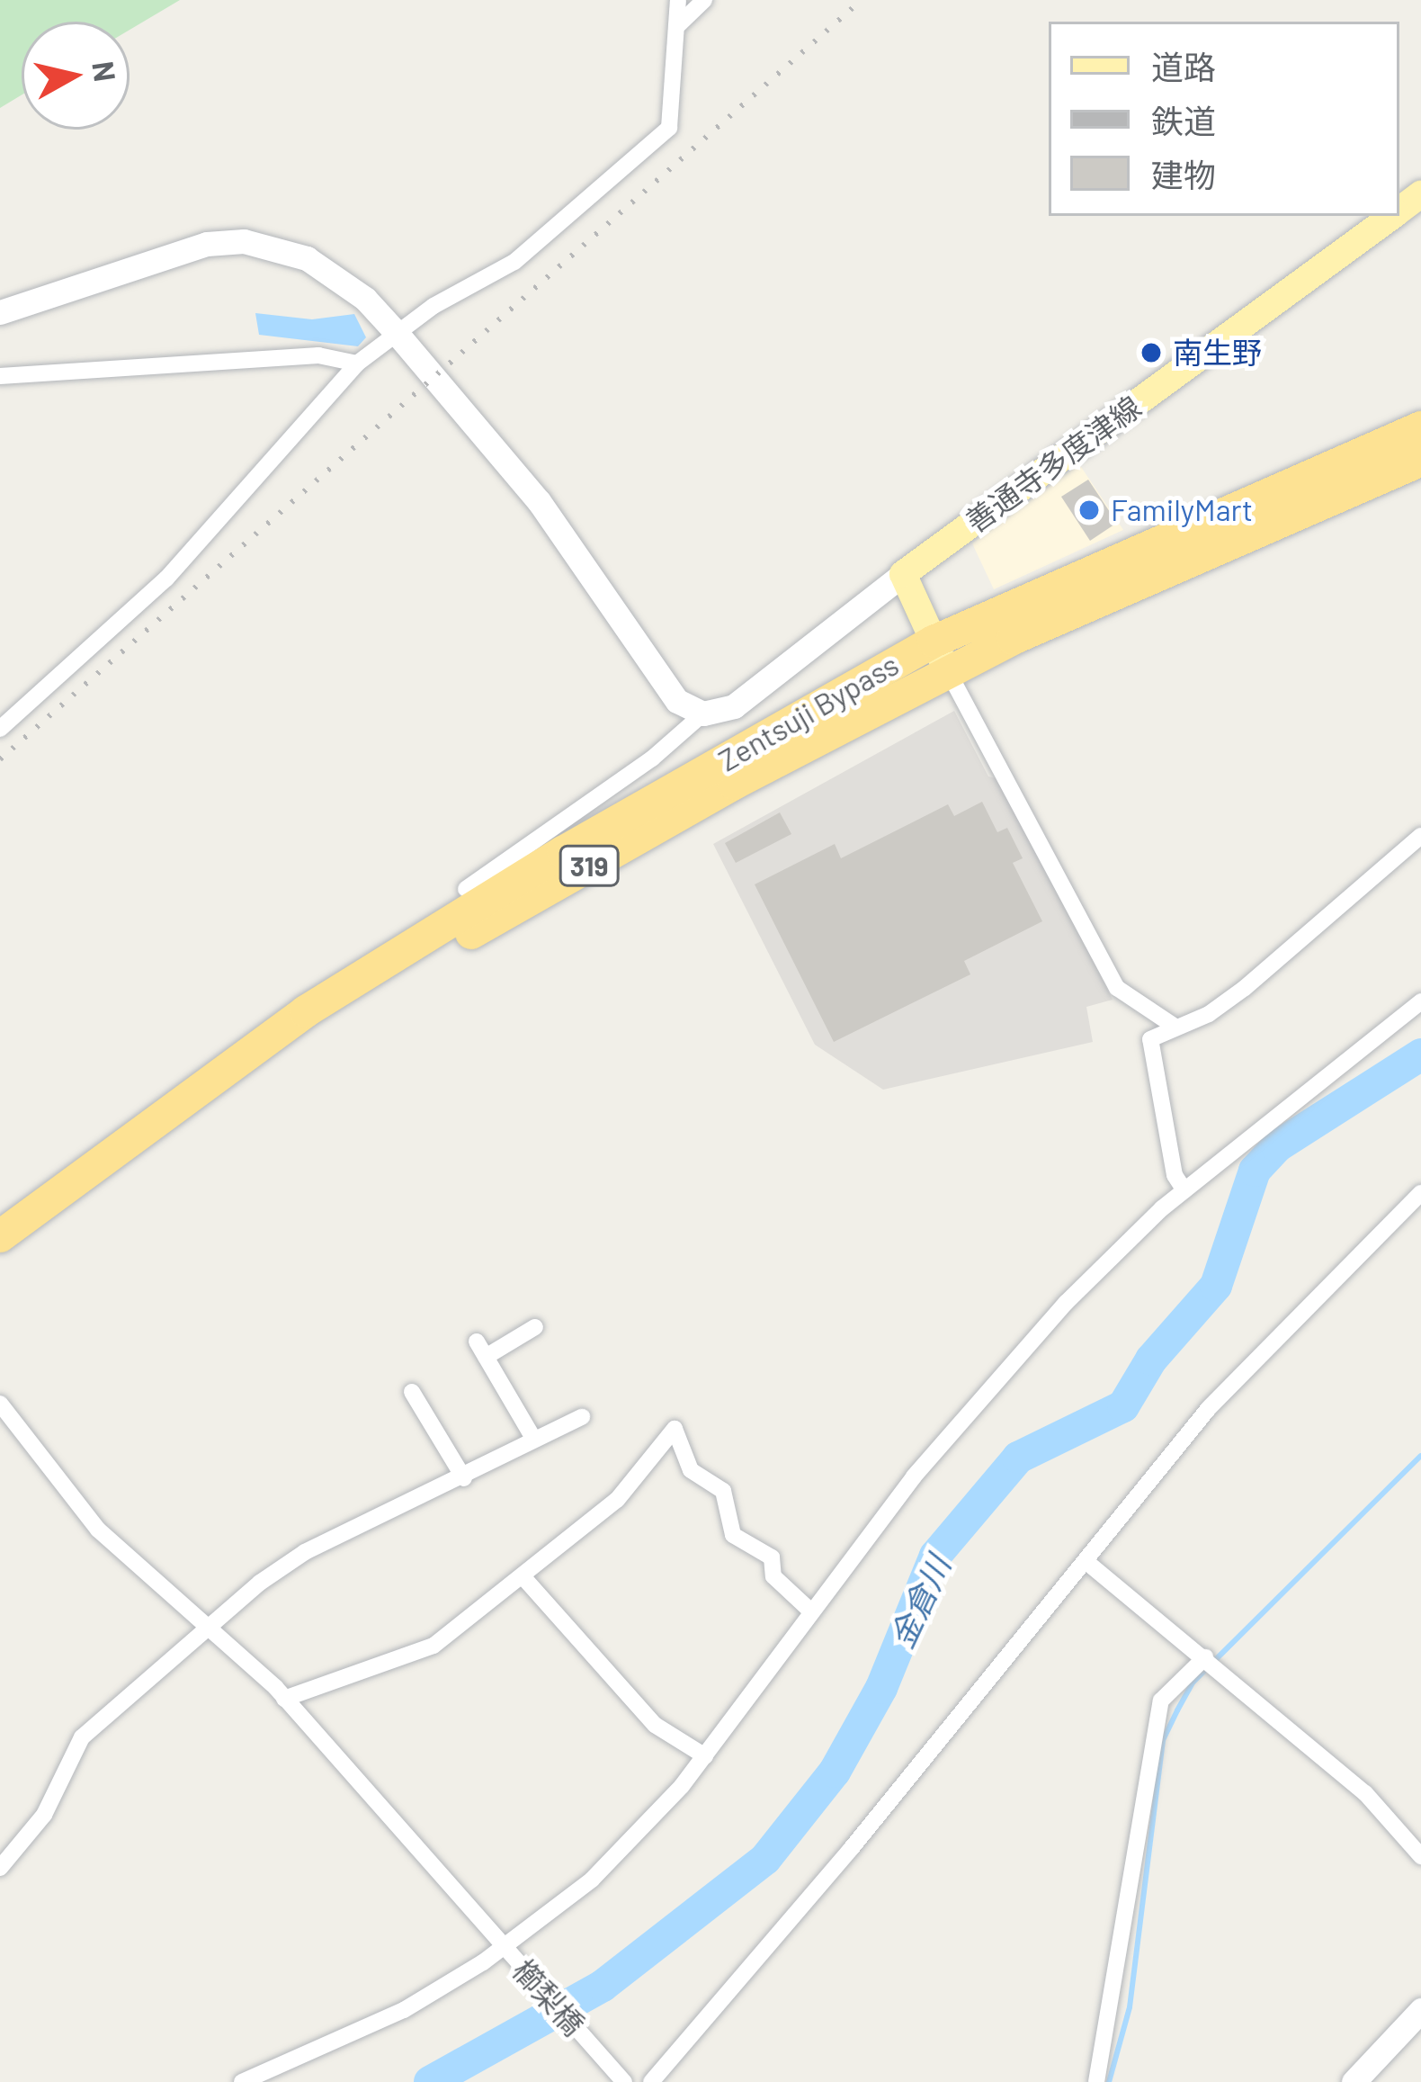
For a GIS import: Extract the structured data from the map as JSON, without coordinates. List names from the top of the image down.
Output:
{
  "streets": {
    "highway": ["Zentsuji Bypass", "319"],
    "main road": ["善通寺多度津線"],
    "street": ["櫛梨橋"]
  },
  "water": ["金倉川"],
  "places": ["南生野", "FamilyMart"],
  "legend": ["道路", "鉄道", "建物"],
  "north": "right"
}
